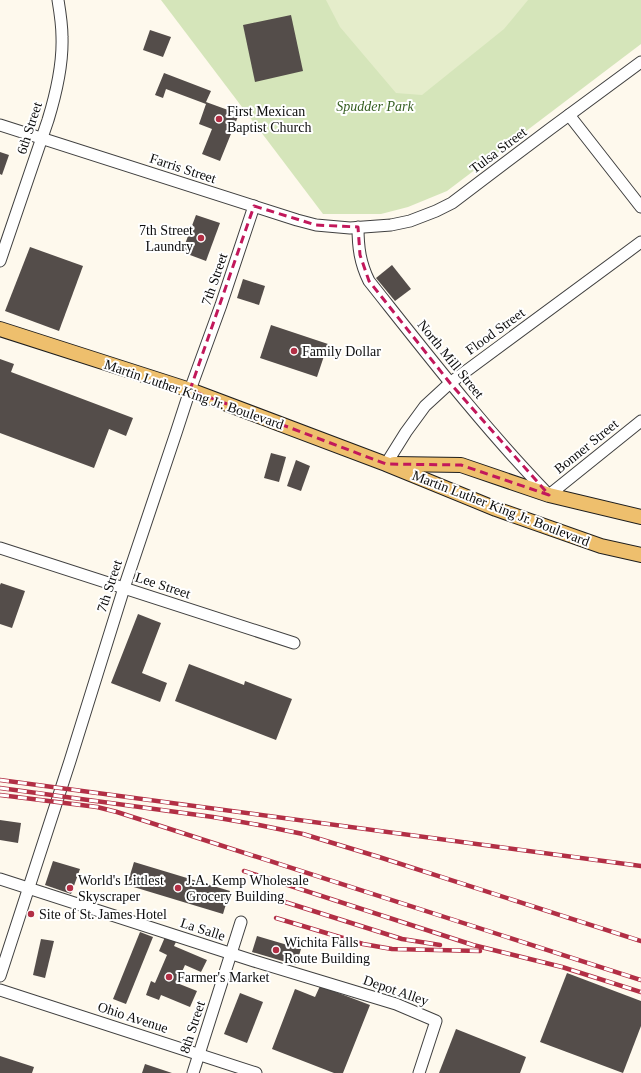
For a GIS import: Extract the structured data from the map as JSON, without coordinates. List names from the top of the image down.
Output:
{
  "streets": {
    "main road": ["Martin Luther King Jr. Boulevard"],
    "street": [
      "6th Street",
      "Tulsa Street",
      "Farris Street",
      "7th Street",
      "Flood Street",
      "North Mill Street",
      "Bonner Street",
      "Lee Street",
      "La Salle",
      "Depot Alley",
      "Ohio Avenue",
      "8th Street"
    ]
  },
  "crossings": [
    ["6th Street", "Farris Street"],
    ["Tulsa Street", "Farris Street"],
    ["Tulsa Street", "North Mill Street"],
    ["Farris Street", "7th Street"],
    ["Farris Street", "North Mill Street"],
    ["7th Street", "Martin Luther King Jr. Boulevard"],
    ["7th Street", "Lee Street"],
    ["7th Street", "La Salle"],
    ["Flood Street", "North Mill Street"],
    ["Flood Street", "Martin Luther King Jr. Boulevard"],
    ["North Mill Street", "Martin Luther King Jr. Boulevard"],
    ["North Mill Street", "Bonner Street"],
    ["Martin Luther King Jr. Boulevard", "Bonner Street"],
    ["La Salle", "Depot Alley"],
    ["La Salle", "8th Street"],
    ["Depot Alley", "8th Street"],
    ["Ohio Avenue", "8th Street"]
  ],
  "parks": ["Spudder Park"],
  "places": [
    "First Mexican Baptist Church",
    "7th Street Laundry",
    "Family Dollar",
    "World's Littlest Skyscraper",
    "J.A. Kemp Wholesale Grocery Building",
    "Site of St. James Hotel",
    "Wichita Falls Route Building",
    "Farmer's Market"
  ]
}
